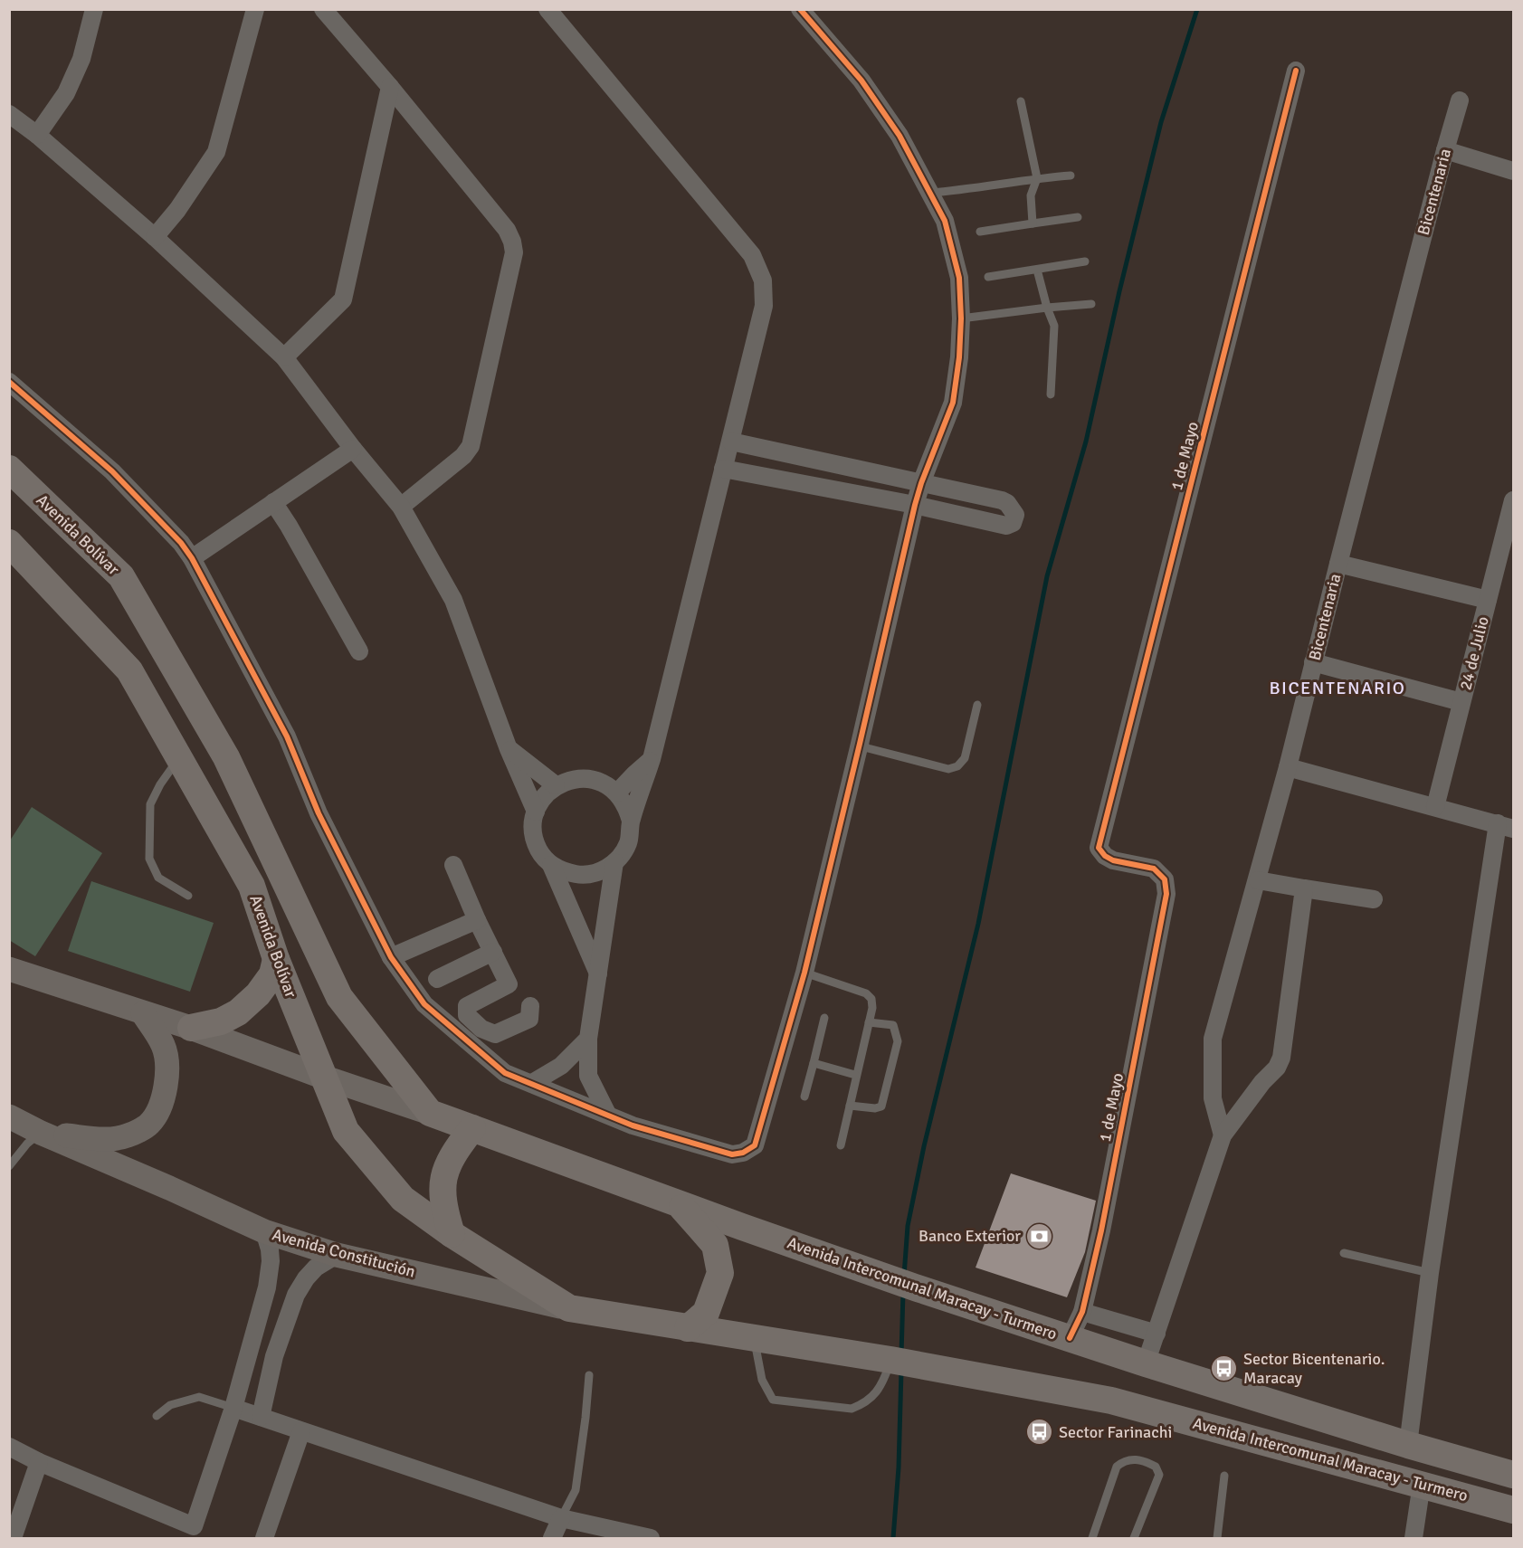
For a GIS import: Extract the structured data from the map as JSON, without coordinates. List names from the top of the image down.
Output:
{
  "streets": {
    "main road": ["Avenida Bolívar", "Avenida Intercomunal Maracay - Turmero"],
    "street": [
      "Bicentenaria",
      "1 de Mayo",
      "24 de Julio",
      "Avenida Constitución"
    ]
  },
  "crossings": [
    ["1 de Mayo", "Avenida Intercomunal Maracay - Turmero"],
    ["Avenida Bolívar", "Avenida Constitución"],
    ["Avenida Bolívar", "Avenida Intercomunal Maracay - Turmero"],
    ["Avenida Constitución", "Avenida Intercomunal Maracay - Turmero"]
  ],
  "districts": ["BICENTENARIO"],
  "places": {
    "bank": ["Banco Exterior"],
    "bus stop": ["Sector Bicentenario. Maracay", "Sector Farinachi"]
  }
}
